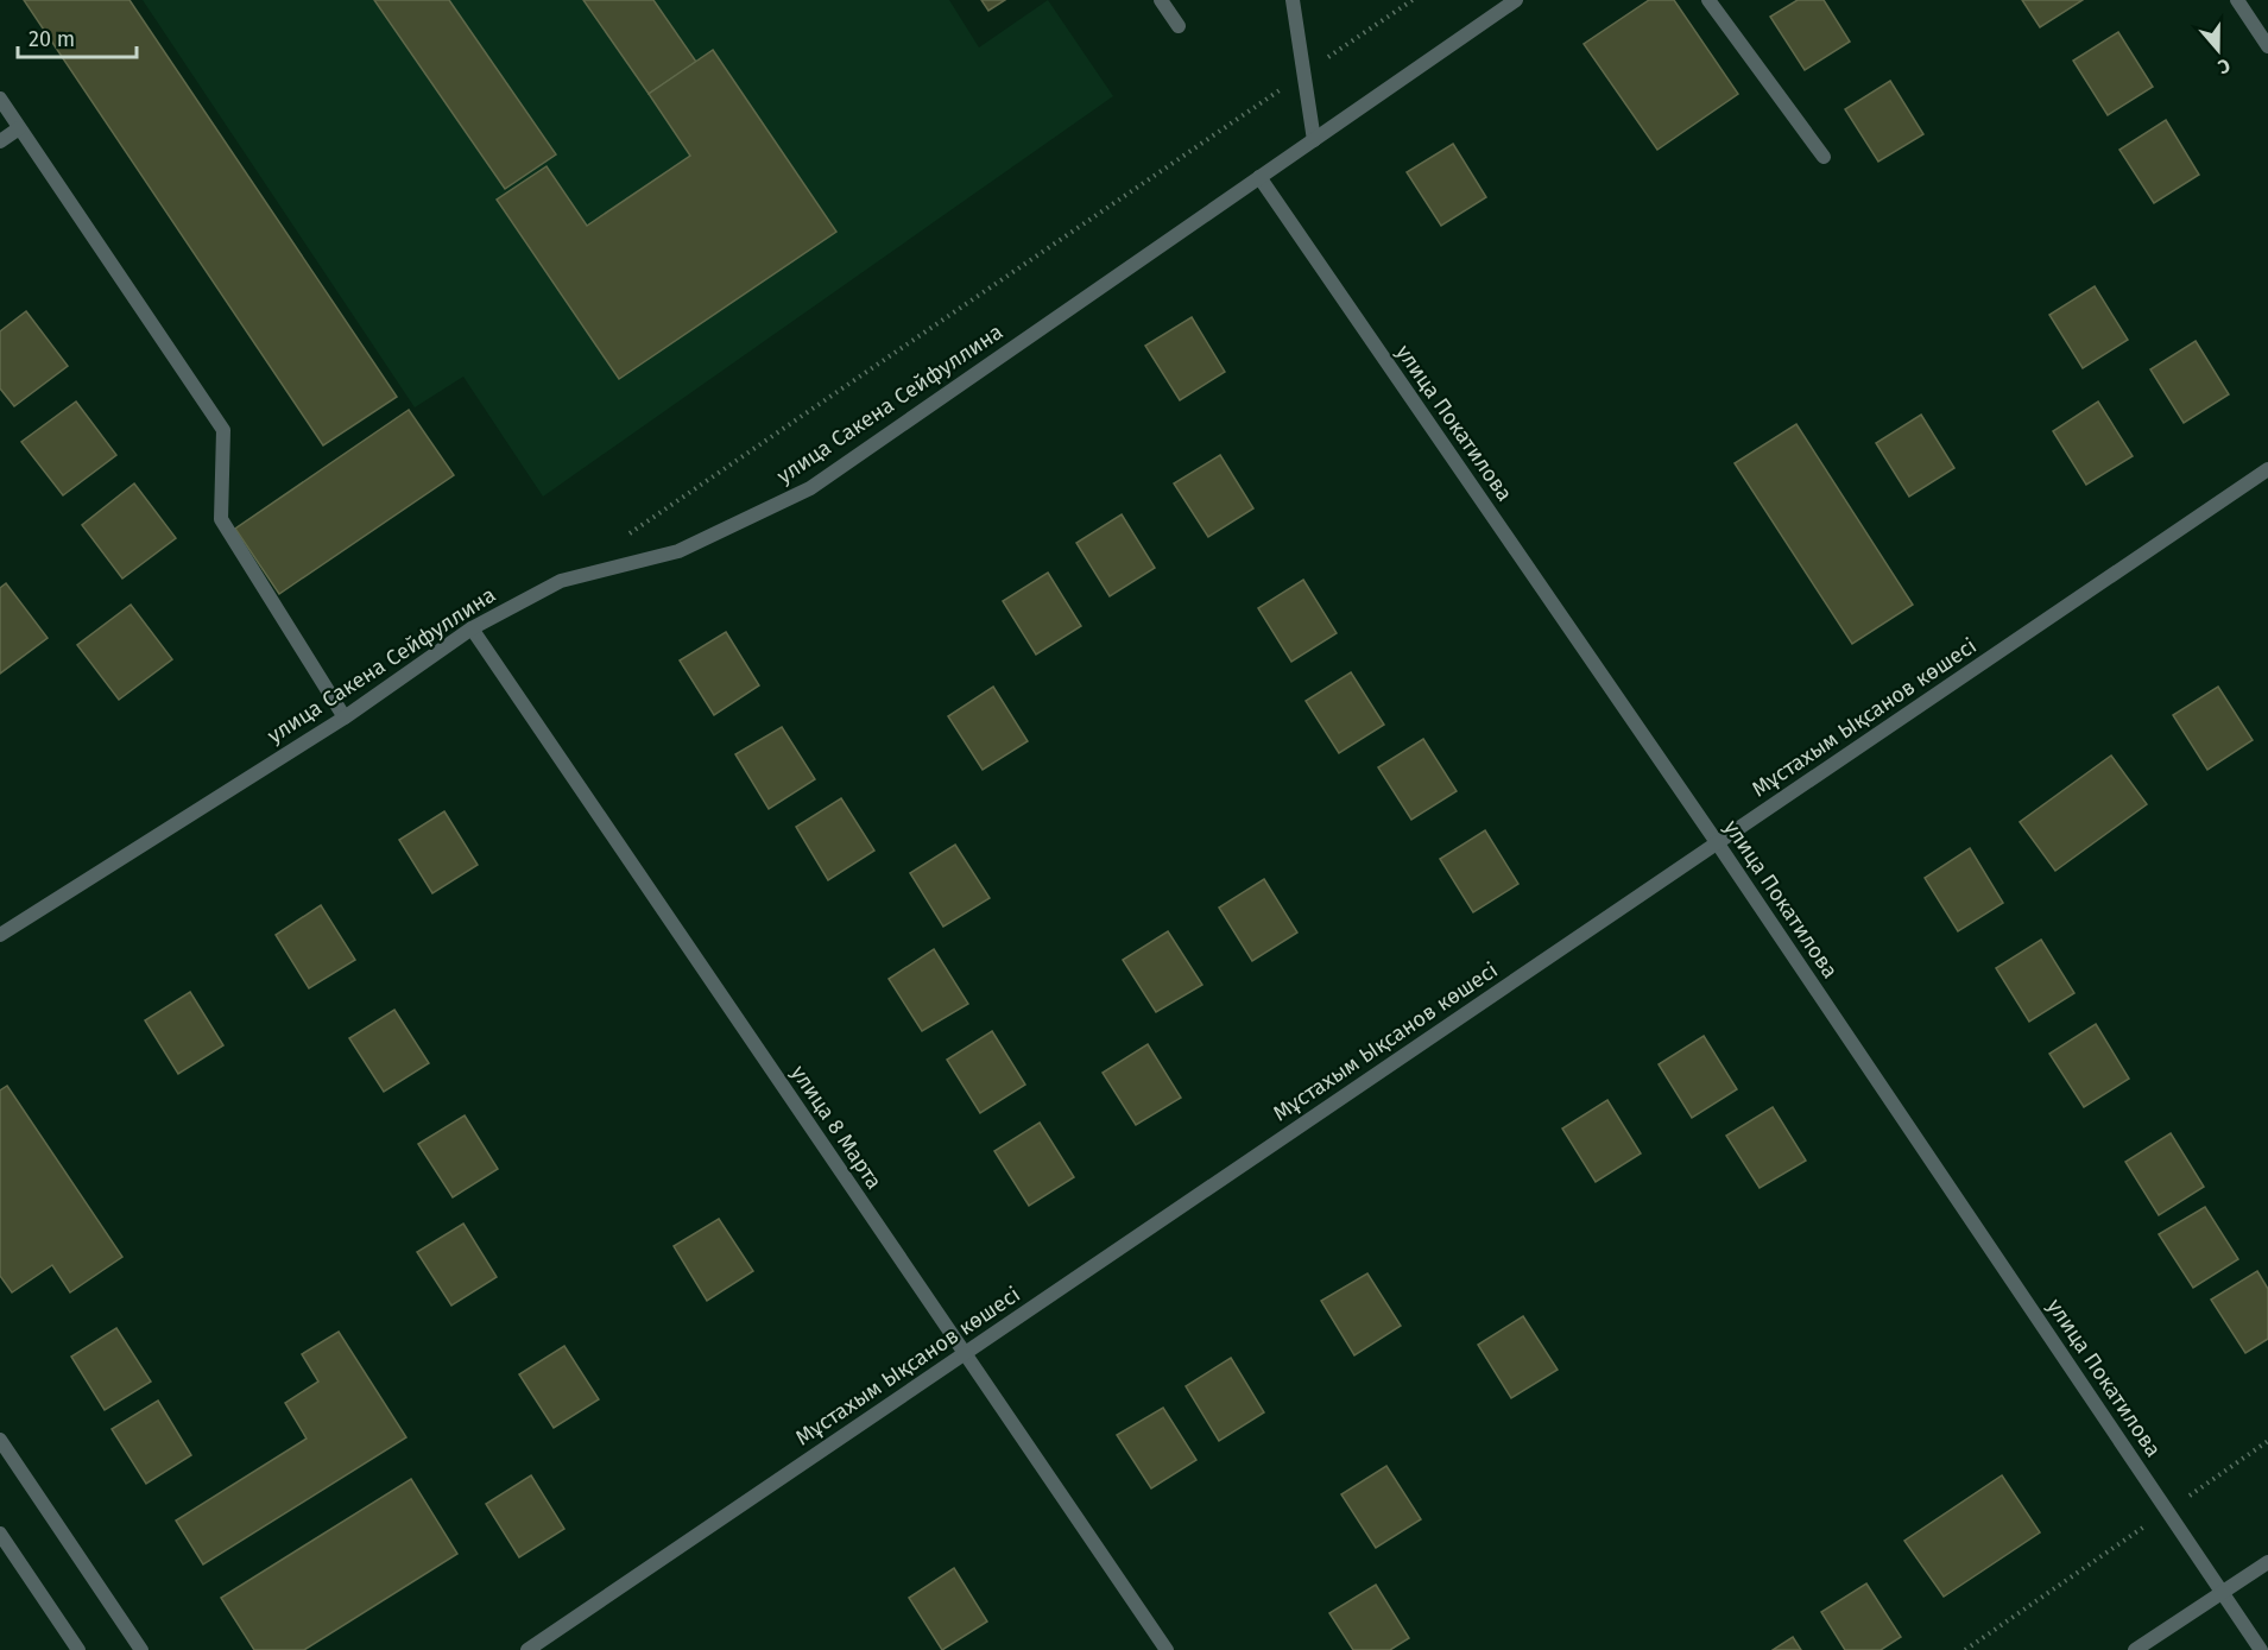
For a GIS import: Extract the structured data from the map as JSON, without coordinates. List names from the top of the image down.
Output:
{
  "streets": {
    "street": [
      "улица Сакена Сейфуллина",
      "улица Покатилова",
      "Мұстахым Ықсанов көшесі",
      "улица 8 Марта"
    ]
  },
  "crossings": [
    ["улица Сакена Сейфуллина", "улица Покатилова"],
    ["улица Сакена Сейфуллина", "улица 8 Марта"],
    ["улица Покатилова", "Мұстахым Ықсанов көшесі"],
    ["Мұстахым Ықсанов көшесі", "улица 8 Марта"]
  ],
  "scale_bar": "20 m",
  "north": "bottom"
}
